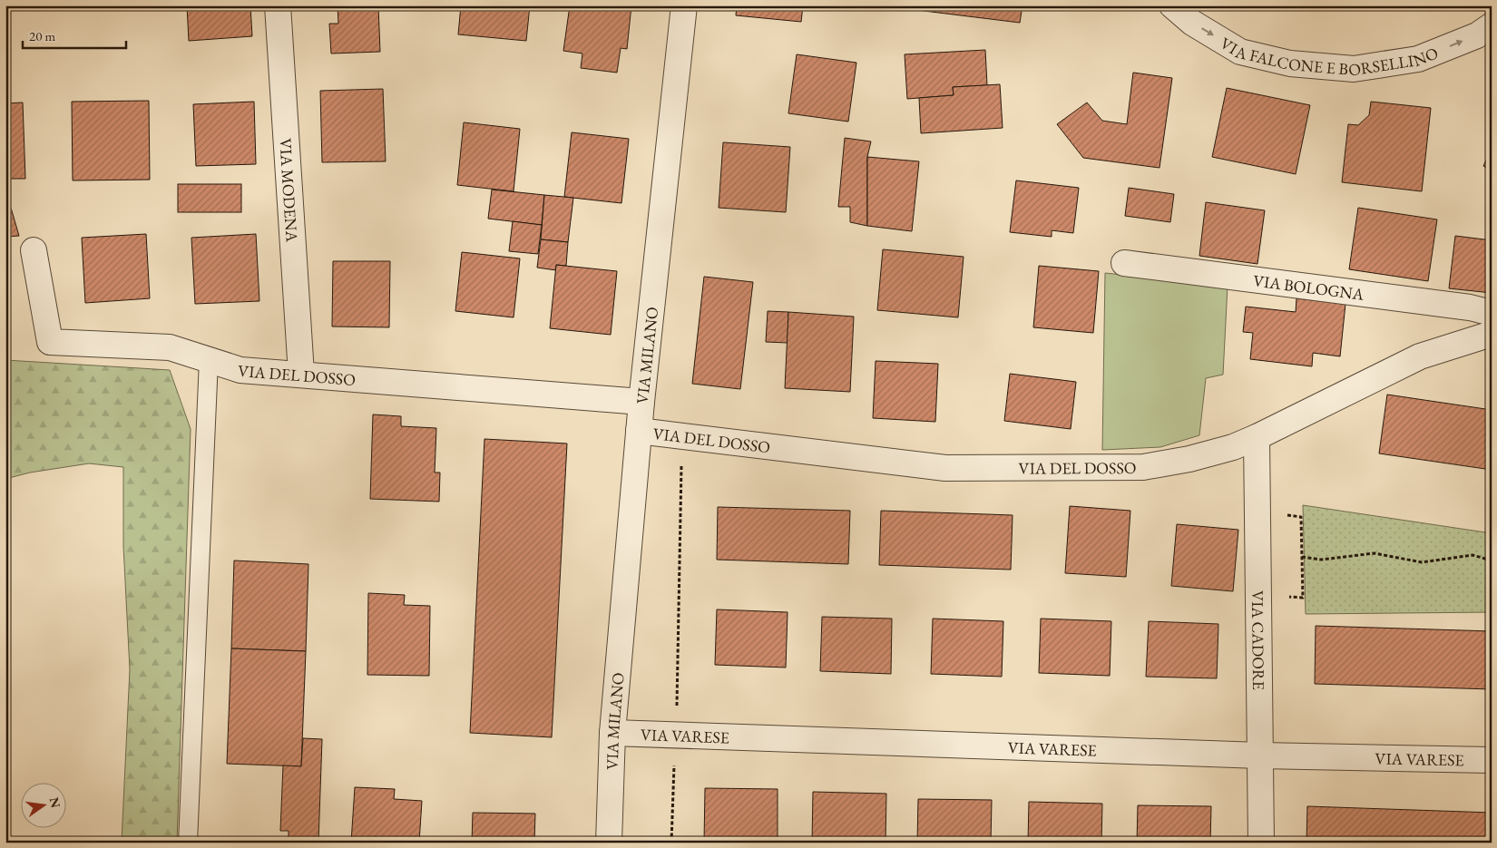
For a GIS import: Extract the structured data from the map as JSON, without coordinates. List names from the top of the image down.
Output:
{
  "streets": {
    "street": [
      "VIA FALCONE E BORSELLINO",
      "VIA MODENA",
      "VIA BOLOGNA",
      "VIA MILANO",
      "VIA DEL DOSSO",
      "VIA CADORE",
      "VIA VARESE"
    ]
  },
  "crossings": [
    ["VIA MODENA", "VIA DEL DOSSO"],
    ["VIA MILANO", "VIA DEL DOSSO"],
    ["VIA MILANO", "VIA VARESE"],
    ["VIA DEL DOSSO", "VIA CADORE"],
    ["VIA CADORE", "VIA VARESE"]
  ],
  "one_way": ["VIA FALCONE E BORSELLINO"],
  "scale_bar": "20 m",
  "north": "right"
}
